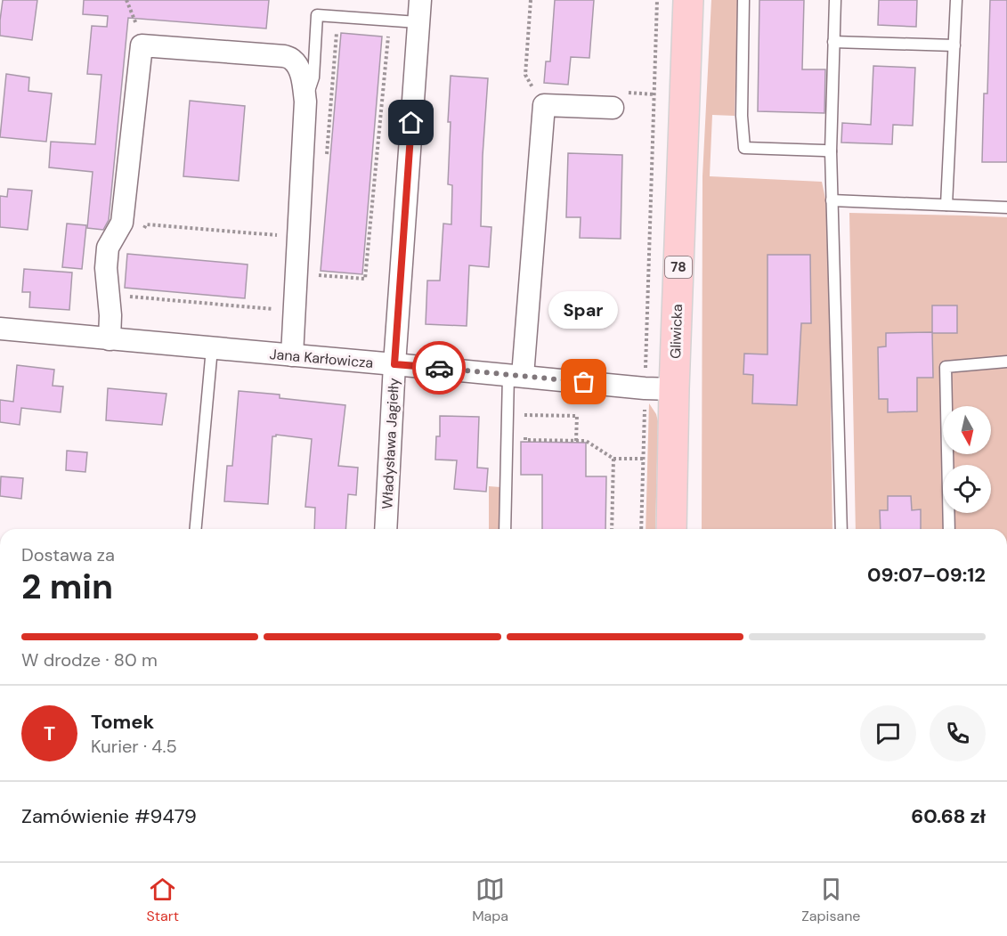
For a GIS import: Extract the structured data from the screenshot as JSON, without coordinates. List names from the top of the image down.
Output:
{
  "streets": {
    "main road": ["78", "Gliwicka"],
    "street": ["Jana Karłowicza", "Władysława Jagiełły"]
  },
  "crossings": [
    ["Gliwicka", "Jana Karłowicza"],
    ["Jana Karłowicza", "Władysława Jagiełły"]
  ],
  "places": ["Spar"],
  "north": "bottom",
  "page": {
    "bubble": "Spar",
    "heading": ["2 min", "Dostawa za", "09:07–09:12"],
    "panel": [
      "Tomek",
      "Kurier · 4.5",
      "Zamówienie #9479",
      "60.68 zł"
    ],
    "bar": "W drodze · 80 m",
    "round": "T",
    "tabs": ["Start", "Mapa", "Zapisane"]
  }
}
